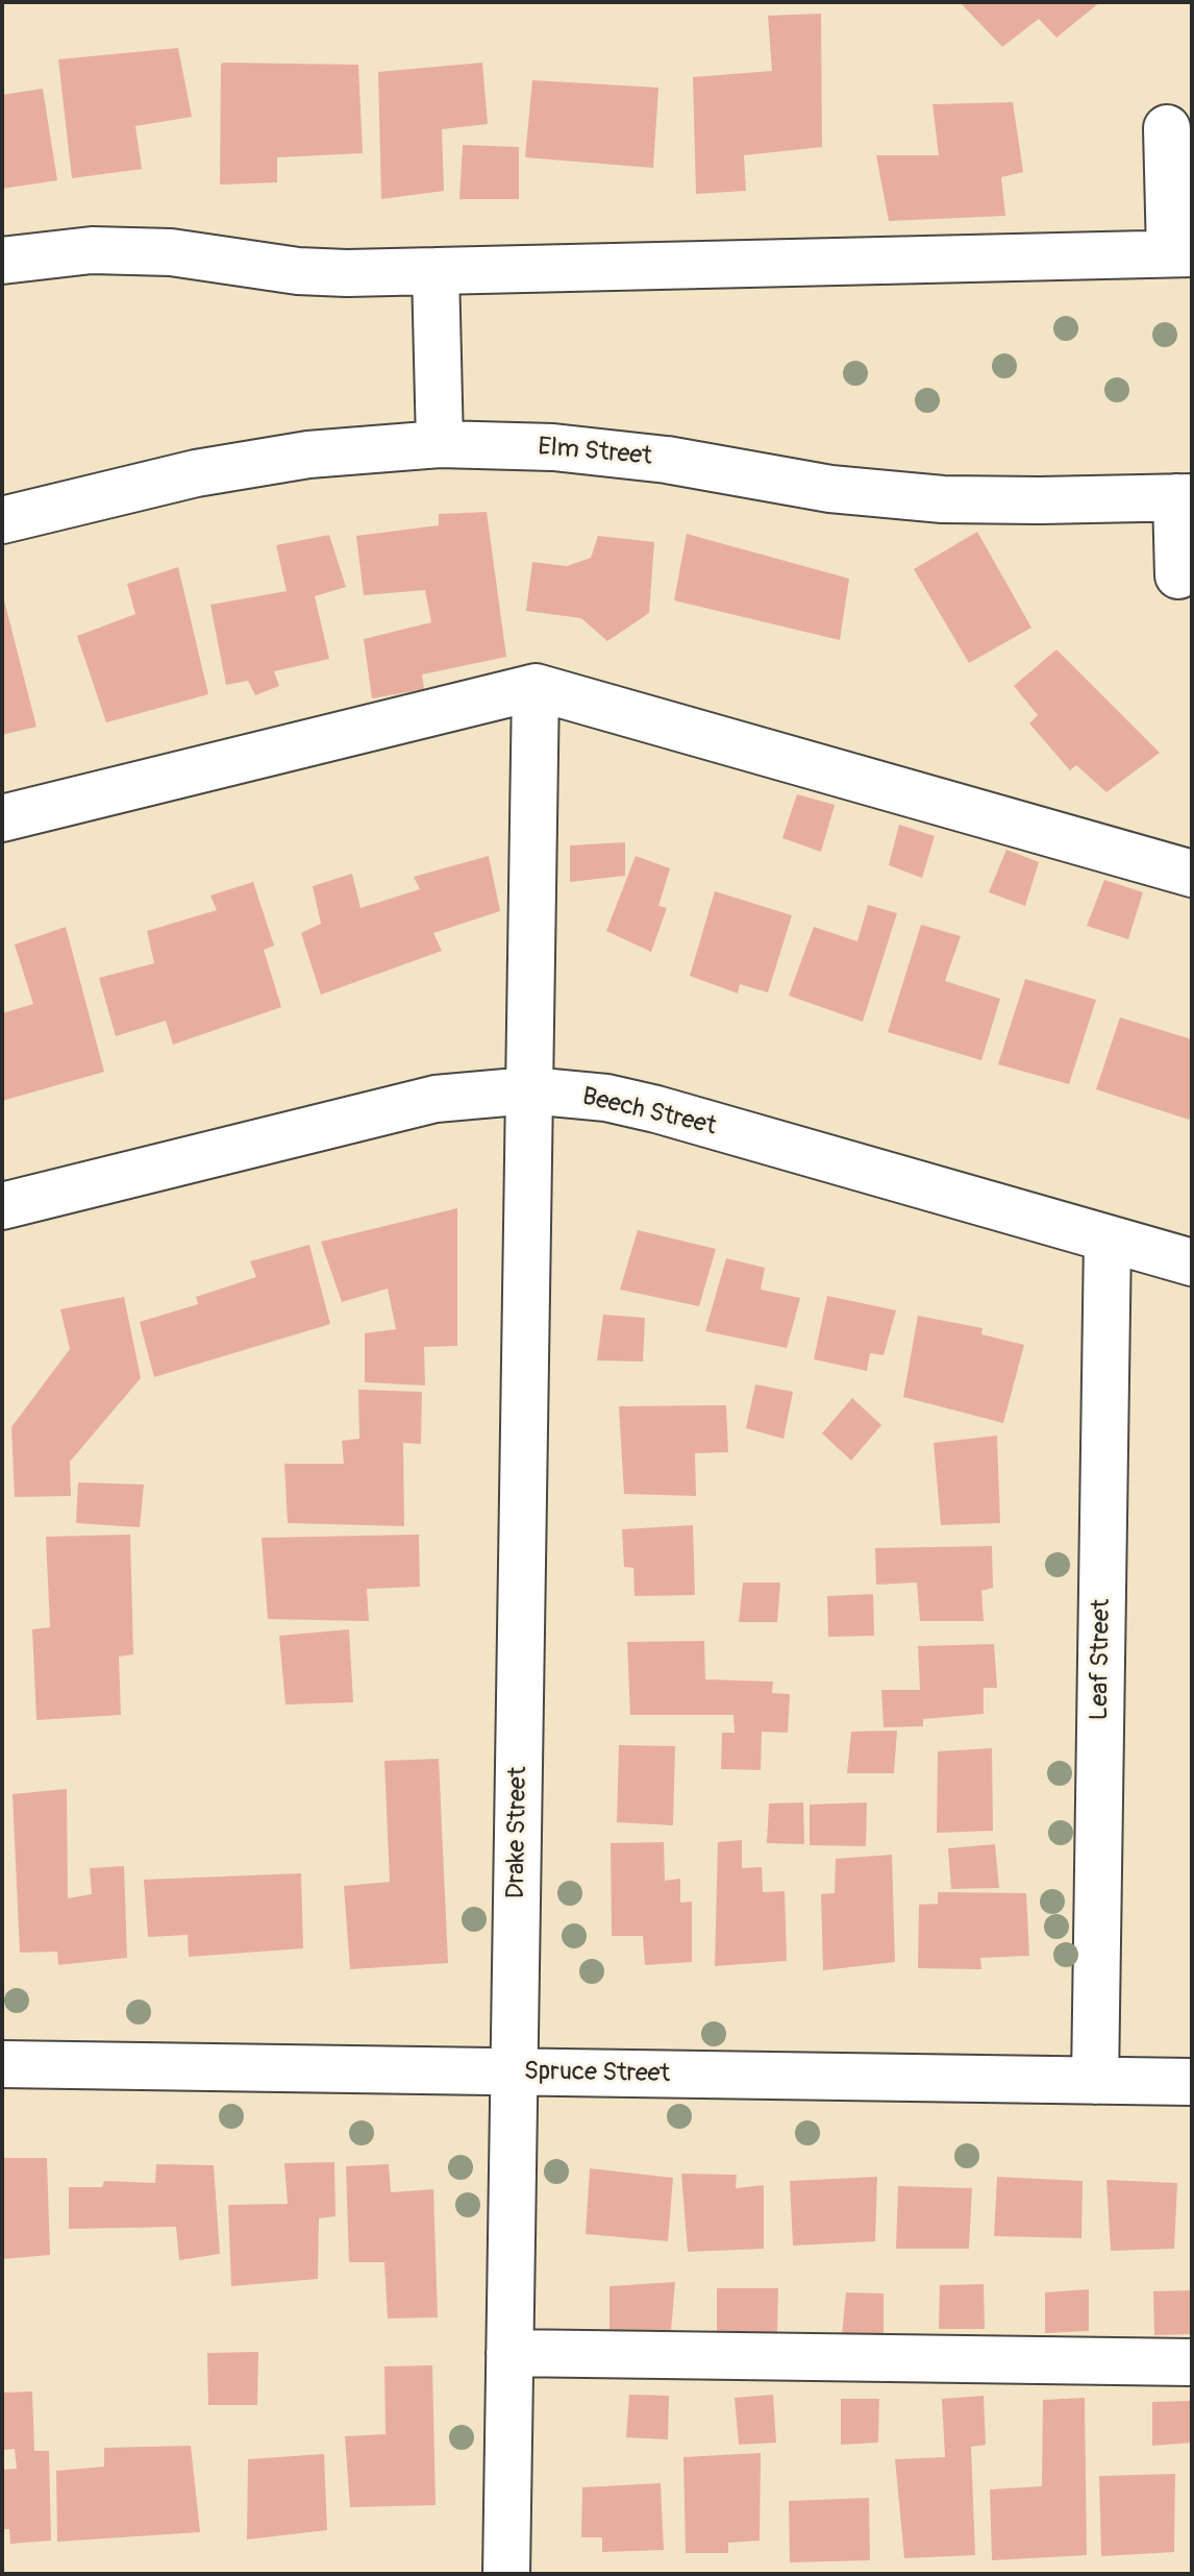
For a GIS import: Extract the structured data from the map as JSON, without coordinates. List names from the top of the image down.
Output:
{
  "streets": {
    "street": [
      "Elm Street",
      "Beech Street",
      "Leaf Street",
      "Drake Street",
      "Spruce Street"
    ]
  },
  "crossings": [
    ["Beech Street", "Leaf Street"],
    ["Beech Street", "Drake Street"],
    ["Leaf Street", "Spruce Street"],
    ["Drake Street", "Spruce Street"]
  ]
}
